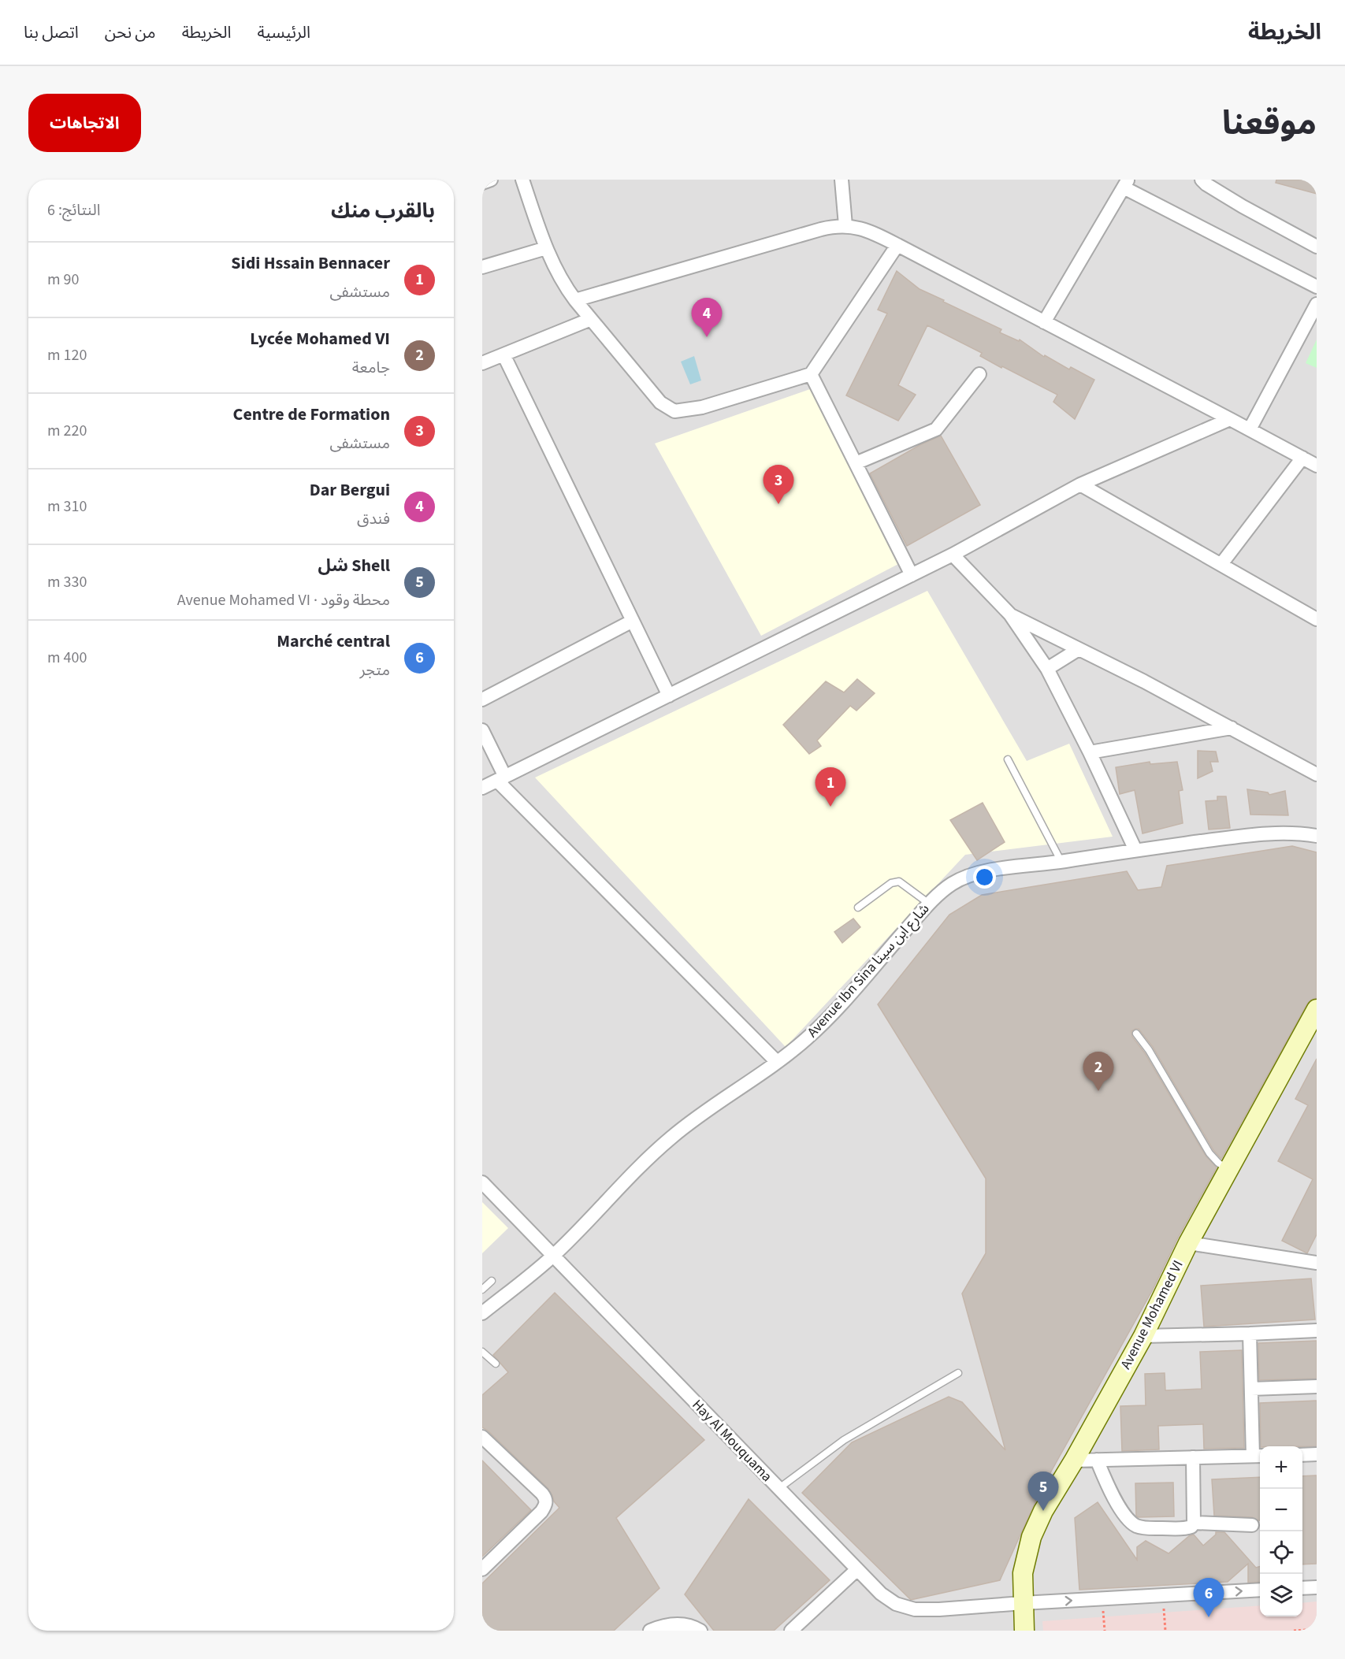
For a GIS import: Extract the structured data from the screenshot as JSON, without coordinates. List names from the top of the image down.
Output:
{
  "streets": {
    "main road": ["Avenue Mohamed VI"],
    "street": ["Avenue Ibn Sina شارع ابن سينا", "Hay Al Mouquama"]
  },
  "crossings": [
    ["Avenue Ibn Sina شارع ابن سينا", "Hay Al Mouquama"],
    ["Avenue Mohamed VI", "Hay Al Mouquama"]
  ],
  "page": {
    "header": "الخريطة",
    "nav": [
      "الرئيسية",
      "الخريطة",
      "من نحن",
      "اتصل بنا"
    ],
    "title": "موقعنا",
    "buttons": "الاتجاهات",
    "heading": ["بالقرب منك", "النتائج: 6"],
    "list": [
      {
        "mark": "1",
        "name": "Sidi Hssain Bennacer",
        "note": "مستشفى",
        "value": "90 m"
      },
      {
        "mark": "2",
        "name": "Lycée Mohamed VI",
        "note": "جامعة",
        "value": "120 m"
      },
      {
        "mark": "3",
        "name": "Centre de Formation",
        "note": "مستشفى",
        "value": "220 m"
      },
      {
        "mark": "4",
        "name": "Dar Bergui",
        "note": "فندق",
        "value": "310 m"
      },
      {
        "mark": "5",
        "name": "Shell شل",
        "note": "محطة وقود · Avenue Mohamed VI",
        "value": "330 m"
      },
      {
        "mark": "6",
        "name": "Marché central",
        "note": "متجر",
        "value": "400 m"
      }
    ],
    "pins": [
      "4",
      "3",
      "1",
      "2",
      "5",
      "6"
    ],
    "map_buttons": ["+", "−"]
  }
}
